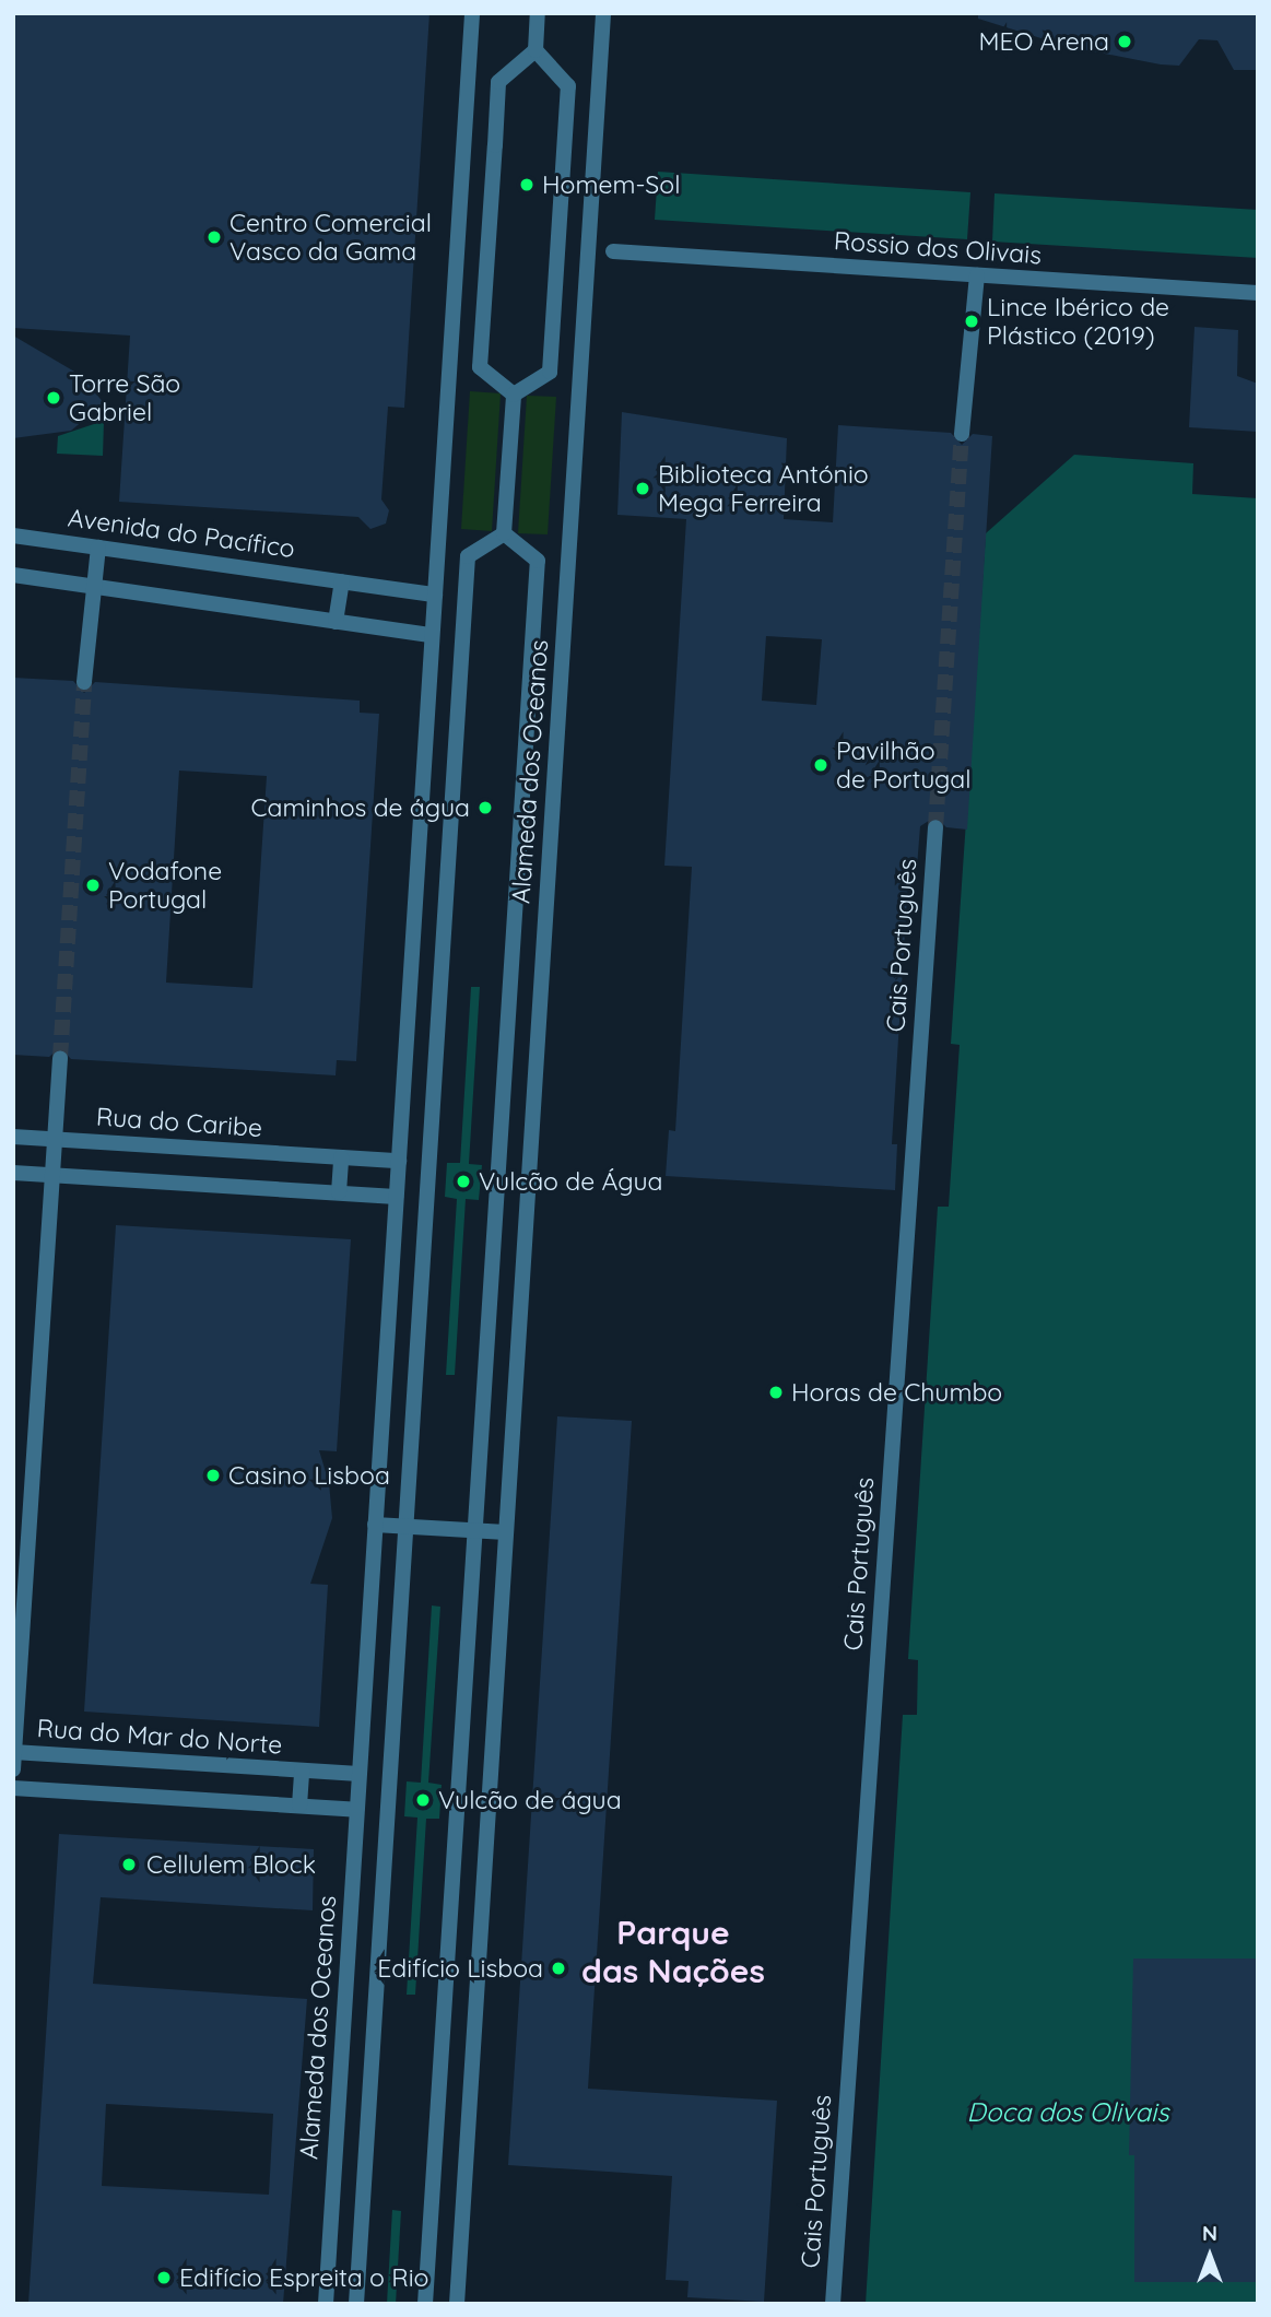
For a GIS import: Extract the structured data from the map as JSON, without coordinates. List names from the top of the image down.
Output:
{
  "streets": {
    "street": [
      "Rossio dos Olivais",
      "Avenida do Pacífico",
      "Alameda dos Oceanos",
      "Cais Português",
      "Rua do Caribe",
      "Rua do Mar do Norte"
    ]
  },
  "crossings": [
    ["Avenida do Pacífico", "Alameda dos Oceanos"],
    ["Alameda dos Oceanos", "Rua do Caribe"],
    ["Alameda dos Oceanos", "Rua do Mar do Norte"]
  ],
  "districts": ["Parque das Nações"],
  "water": ["Doca dos Olivais"],
  "places": [
    "MEO Arena",
    "Homem-Sol",
    "Centro Comercial Vasco da Gama",
    "Lince Ibérico de Plástico (2019)",
    "Torre São Gabriel",
    "Biblioteca António Mega Ferreira",
    "Pavilhão de Portugal",
    "Caminhos de água",
    "Vodafone Portugal",
    "Vulcão de Água",
    "Horas de Chumbo",
    "Casino Lisboa",
    "Vulcão de água",
    "Cellulem Block",
    "Edifício Lisboa",
    "Edifício Espreita o Rio"
  ],
  "north": "top"
}
